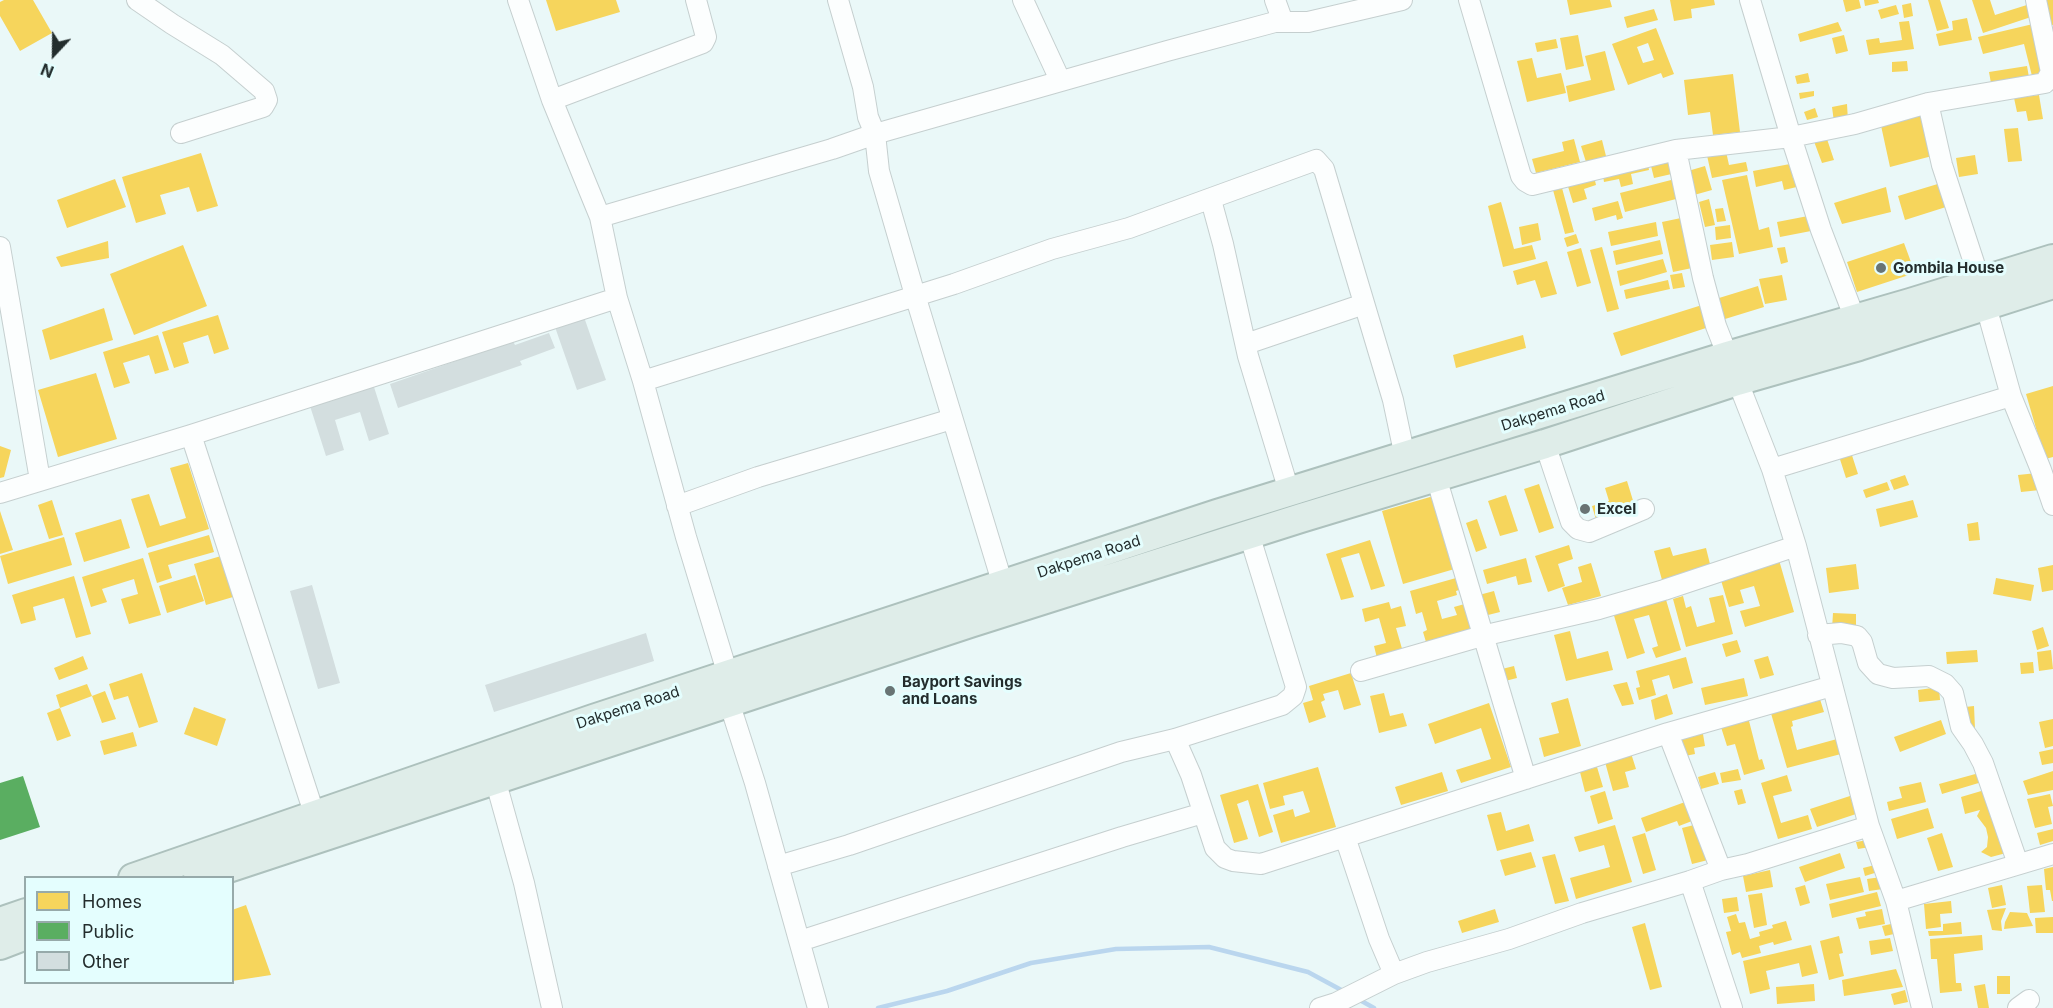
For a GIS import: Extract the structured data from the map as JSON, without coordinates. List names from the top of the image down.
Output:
{
  "streets": {
    "highway": ["Dakpema Road"]
  },
  "places": ["Gombila House", "Excel", "Bayport Savings and Loans"],
  "legend": ["Homes", "Public", "Other"],
  "north": "bottom"
}
